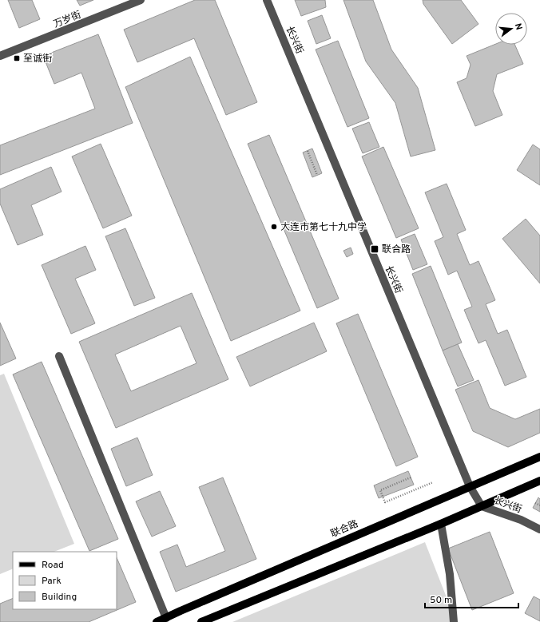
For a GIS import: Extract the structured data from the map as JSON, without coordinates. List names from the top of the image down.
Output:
{
  "streets": {
    "main road": ["联合路"],
    "street": ["万岁街", "长兴街"]
  },
  "crossings": [
    ["长兴街", "联合路"]
  ],
  "places": {
    "transit": ["至诚街", "联合路"],
    "other": ["大连市第七十九中学"]
  },
  "legend": ["Road", "Park", "Building"],
  "scale_bar": "50 m",
  "north": "right"
}
